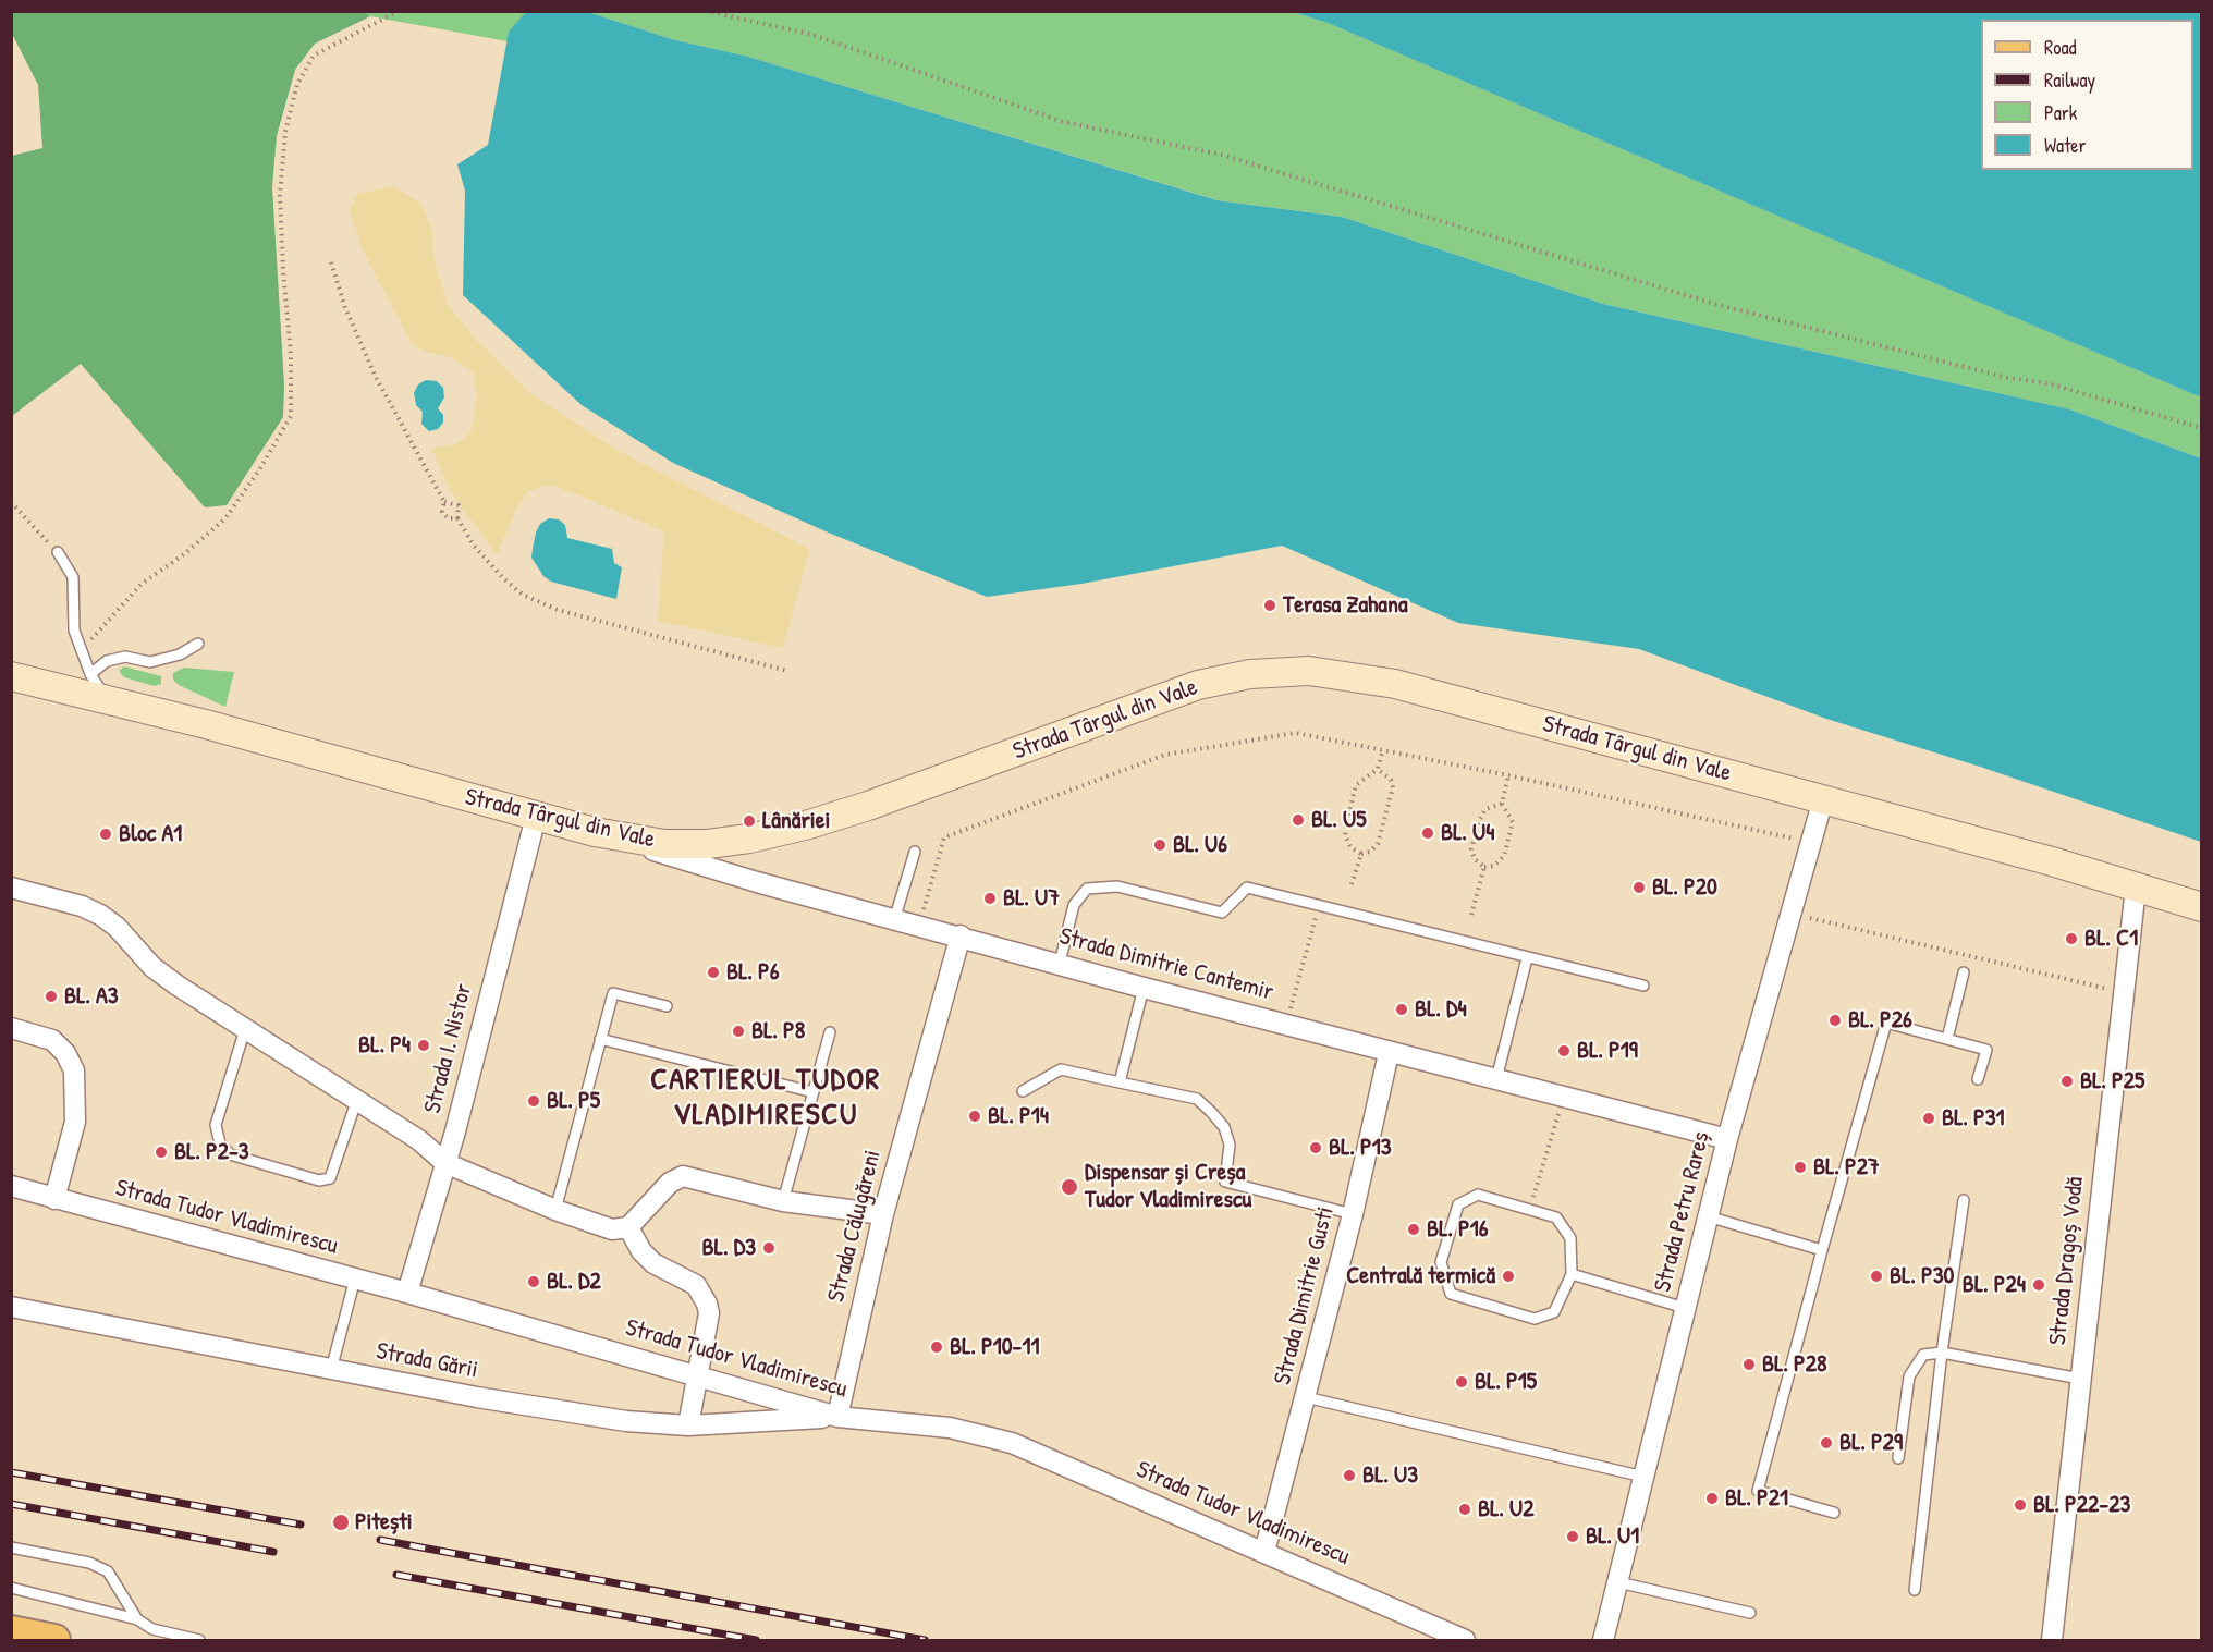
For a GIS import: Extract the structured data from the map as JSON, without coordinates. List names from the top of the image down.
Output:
{
  "streets": {
    "street": [
      "Strada Târgul din Vale",
      "Strada Dimitrie Cantemir",
      "Strada I. Nistor",
      "Strada Petru Rareș",
      "Strada Tudor Vladimirescu",
      "Strada Călugăreni",
      "Strada Dragoș Vodă",
      "Strada Dimitrie Gusti",
      "Strada Gării"
    ]
  },
  "crossings": [
    ["Strada Târgul din Vale", "Strada Dimitrie Cantemir"],
    ["Strada Târgul din Vale", "Strada I. Nistor"],
    ["Strada Târgul din Vale", "Strada Petru Rareș"],
    ["Strada Târgul din Vale", "Strada Dragoș Vodă"],
    ["Strada Dimitrie Cantemir", "Strada Petru Rareș"],
    ["Strada Dimitrie Cantemir", "Strada Călugăreni"],
    ["Strada Dimitrie Cantemir", "Strada Dimitrie Gusti"],
    ["Strada I. Nistor", "Strada Tudor Vladimirescu"],
    ["Strada Tudor Vladimirescu", "Strada Călugăreni"],
    ["Strada Tudor Vladimirescu", "Strada Dimitrie Gusti"],
    ["Strada Tudor Vladimirescu", "Strada Gării"],
    ["Strada Călugăreni", "Strada Gării"]
  ],
  "districts": ["CARTIERUL TUDOR VLADIMIRESCU"],
  "places": [
    "Terasa Zahana",
    "BL. U5",
    "Lânăriei",
    "BL. U4",
    "Bloc A1",
    "BL. U6",
    "BL. P20",
    "BL. U7",
    "BL. C1",
    "BL. P6",
    "BL. A3",
    "BL. D4",
    "BL. P26",
    "BL. P8",
    "BL. P4",
    "BL. P19",
    "BL. P25",
    "BL. P5",
    "BL. P14",
    "BL. P31",
    "BL. P13",
    "BL. P2-3",
    "BL. P27",
    "Dispensar și Creșa Tudor Vladimirescu",
    "BL. P16",
    "BL. D3",
    "Centrală termică",
    "BL. P30",
    "BL. D2",
    "BL. P24",
    "BL. P10-11",
    "BL. P28",
    "BL. P15",
    "BL. P29",
    "BL. U3",
    "BL. P21",
    "BL. P22-23",
    "BL. U2",
    "Pitești",
    "BL. U1"
  ],
  "legend": [
    "Road",
    "Railway",
    "Park",
    "Water"
  ]
}
